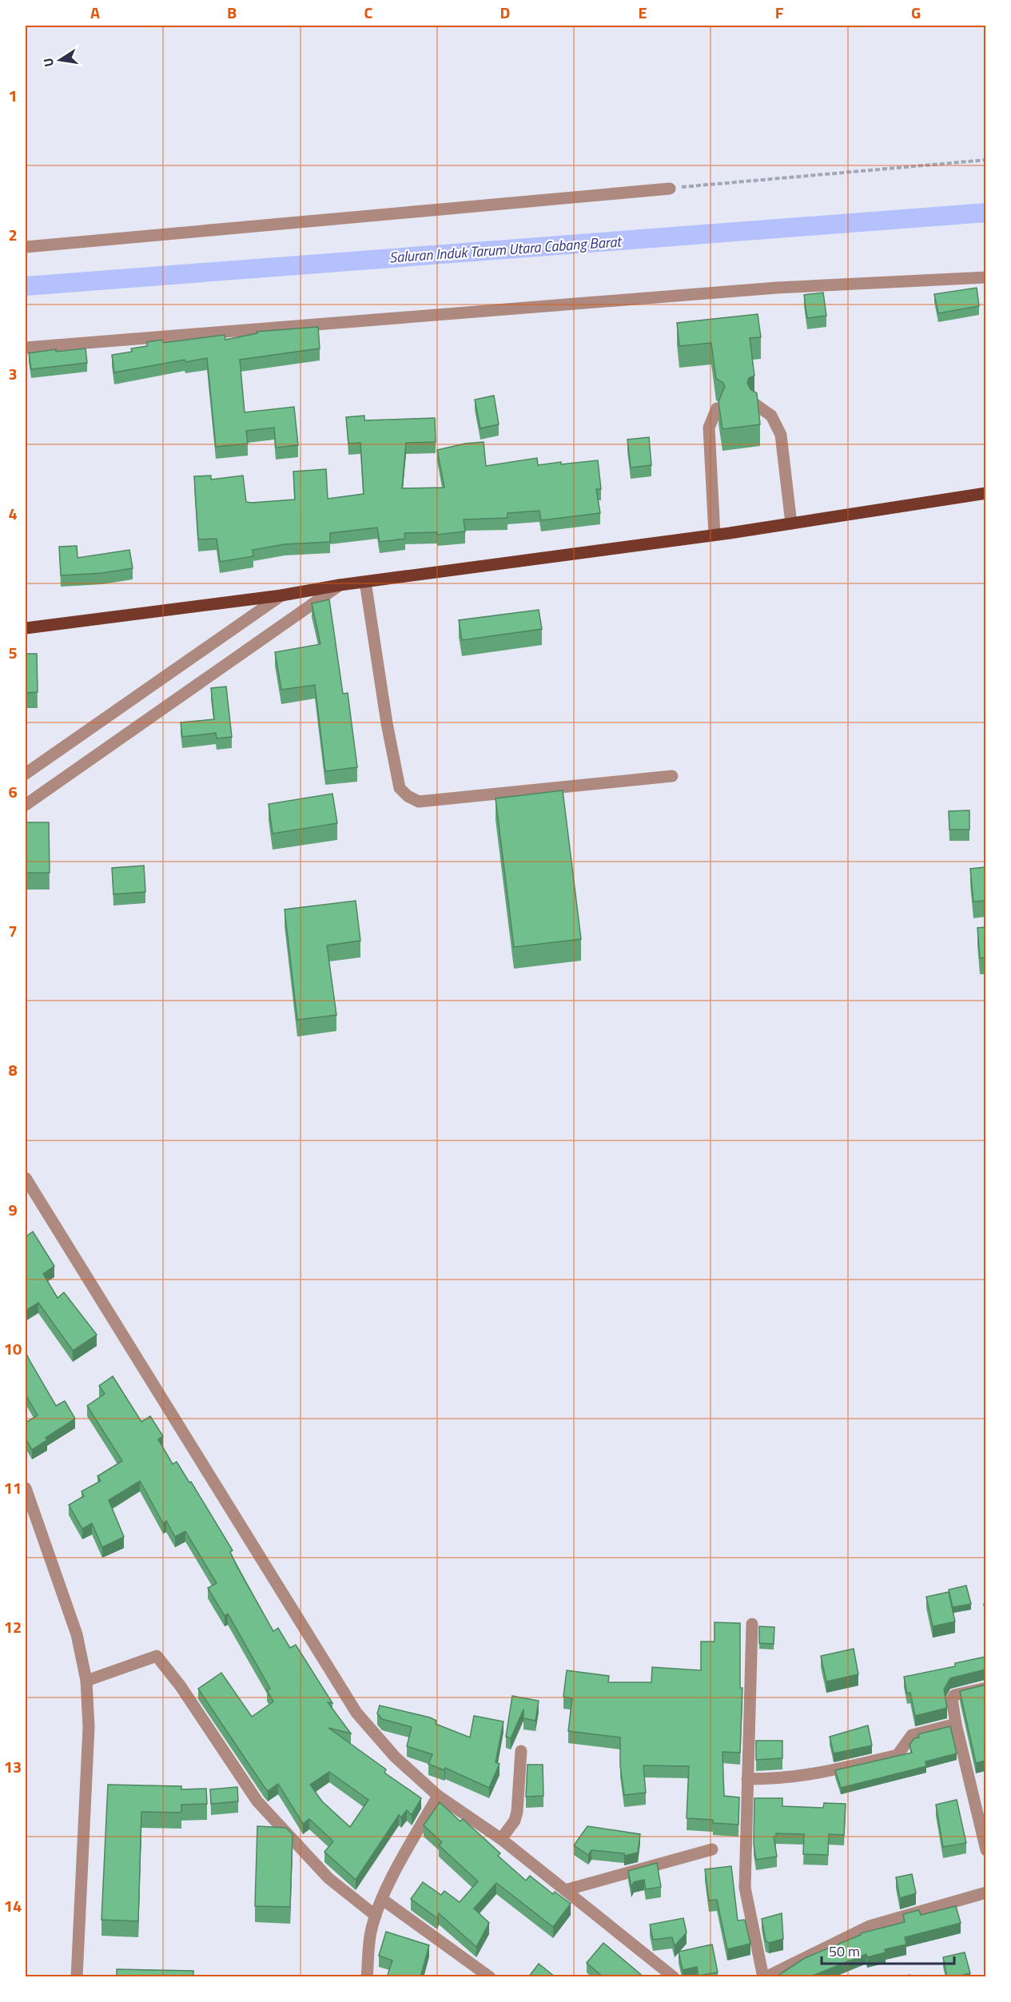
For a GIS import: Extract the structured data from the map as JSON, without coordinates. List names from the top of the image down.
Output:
{
  "water": ["Saluran Induk Tarum Utara Cabang Barat"],
  "scale_bar": "50 m",
  "north": "left",
  "grid": {
    "columns": [
      "A",
      "B",
      "C",
      "D",
      "E",
      "F",
      "G"
    ],
    "rows": [
      "1",
      "2",
      "3",
      "4",
      "5",
      "6",
      "7",
      "8",
      "9",
      "10",
      "11",
      "12",
      "13",
      "14"
    ]
  }
}
